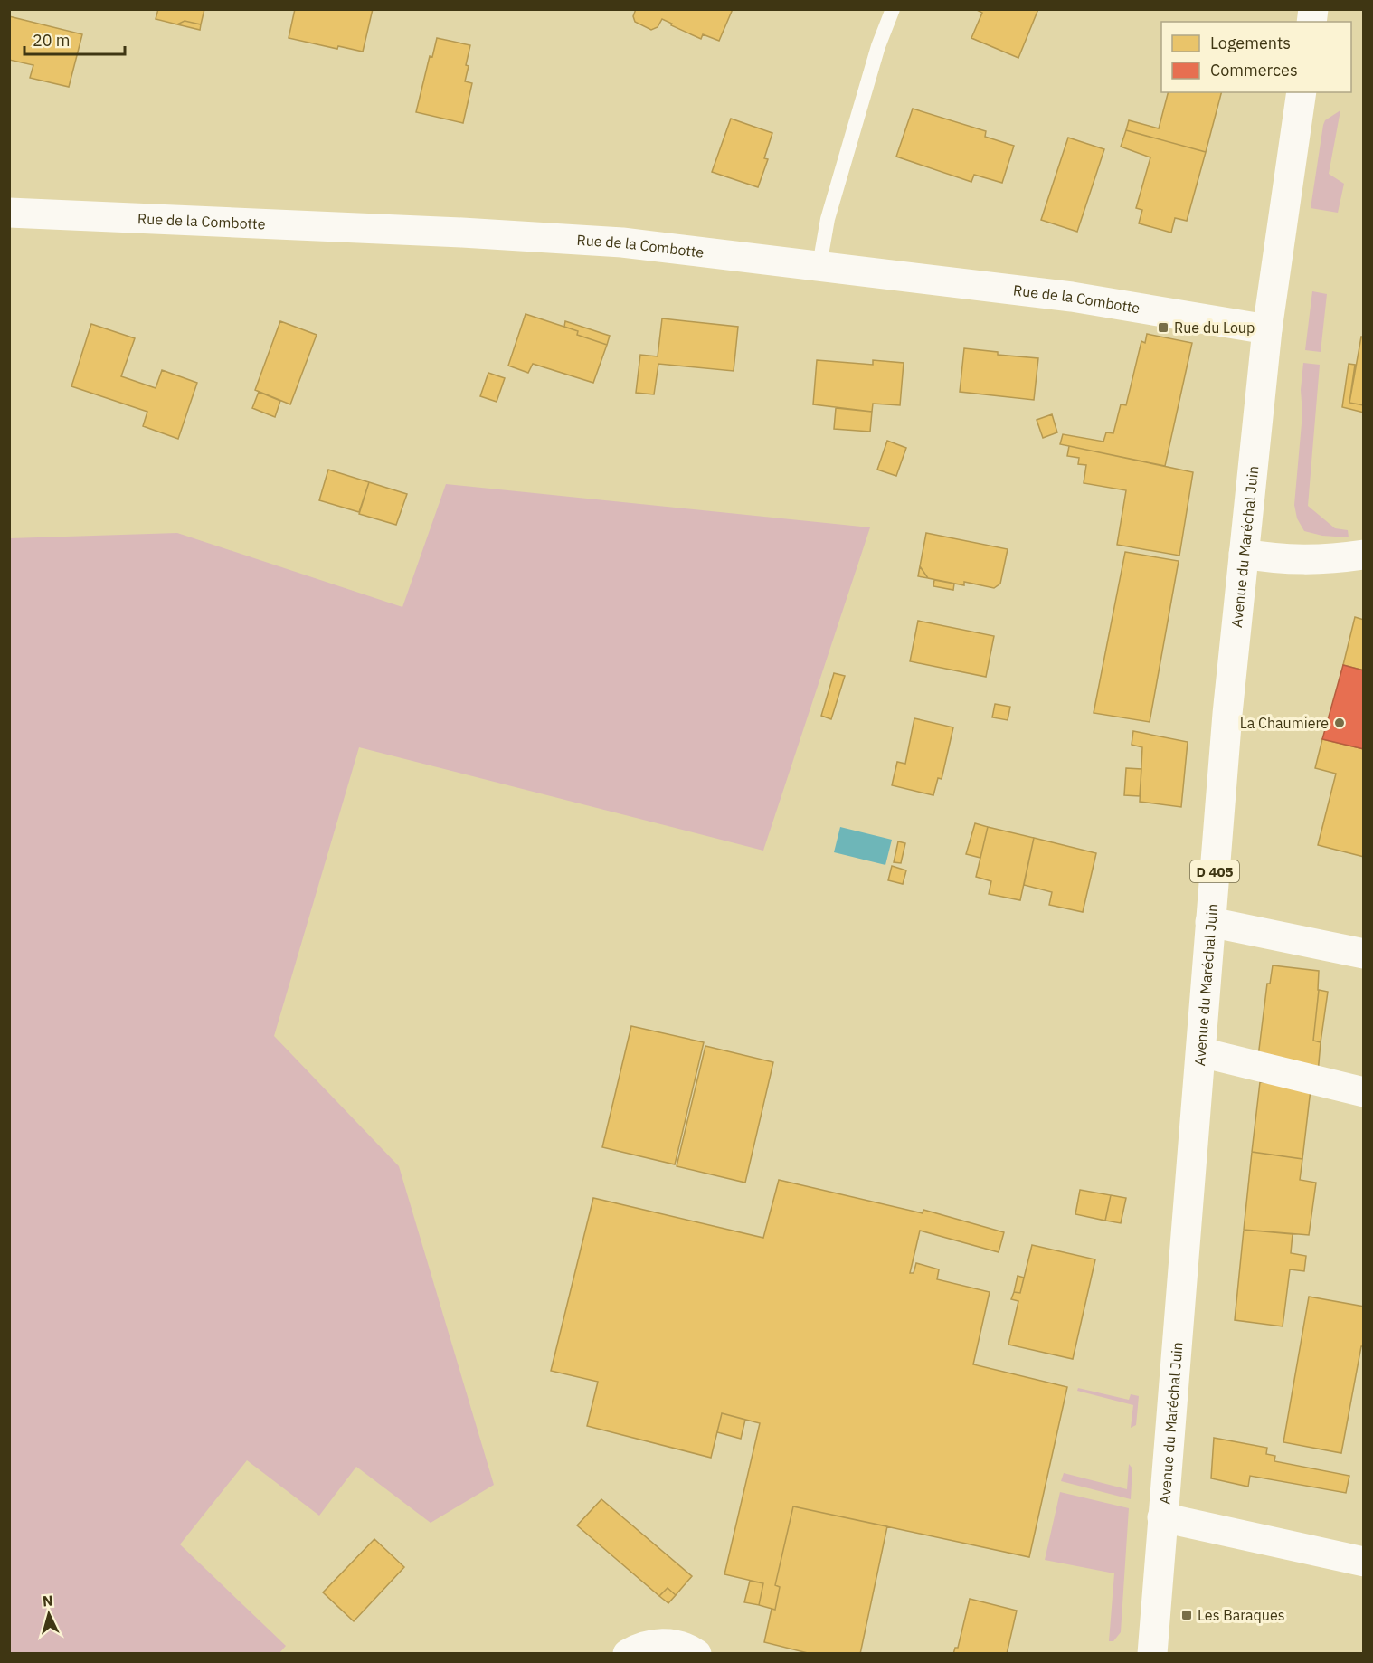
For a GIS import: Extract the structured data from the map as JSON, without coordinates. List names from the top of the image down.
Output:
{
  "streets": {
    "street": ["Rue de la Combotte", "Avenue du Maréchal Juin", "D 405"]
  },
  "crossings": [
    ["Rue de la Combotte", "Avenue du Maréchal Juin"]
  ],
  "places": {
    "transit": ["Rue du Loup", "Les Baraques"],
    "other": ["La Chaumiere"]
  },
  "legend": ["Logements", "Commerces"],
  "scale_bar": "20 m",
  "north": "top"
}
